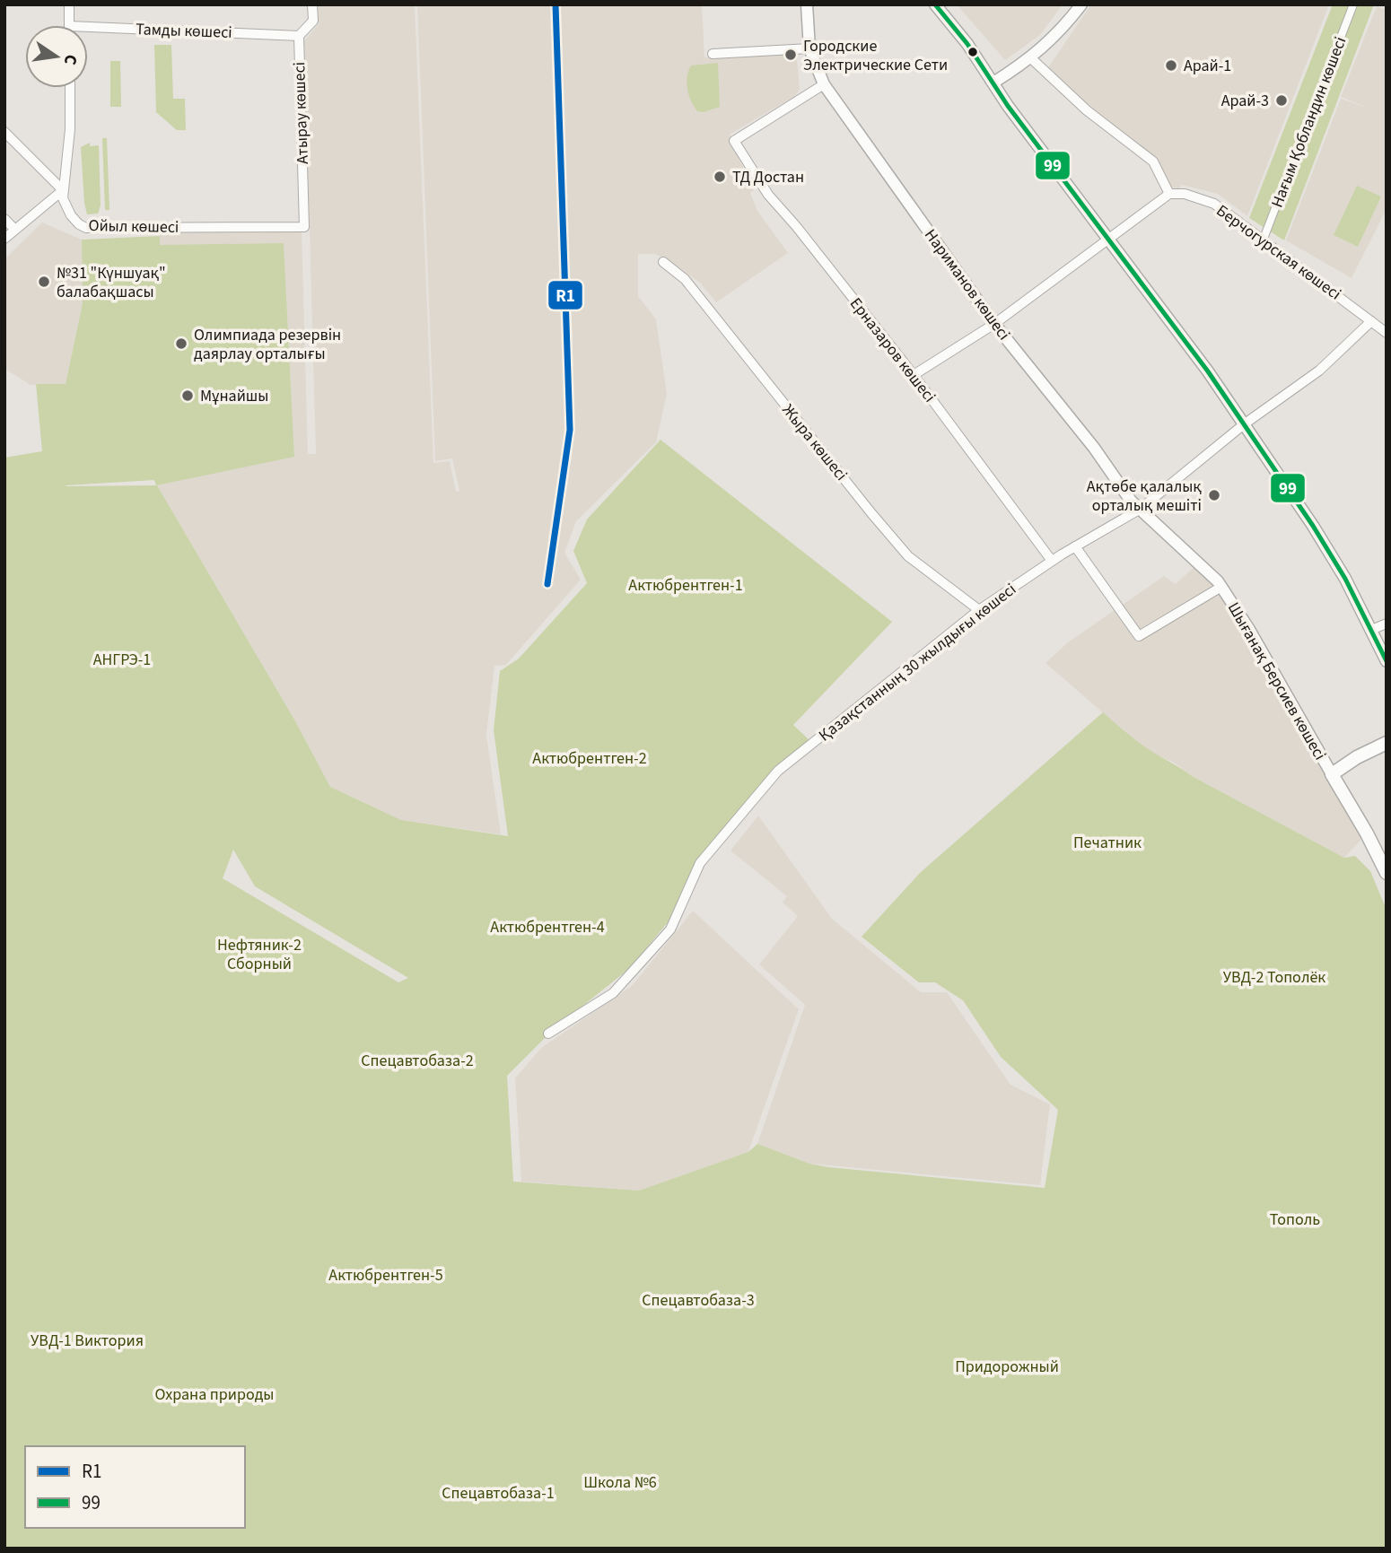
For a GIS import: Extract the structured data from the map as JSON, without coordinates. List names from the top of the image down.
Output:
{
  "streets": {
    "main road": ["Шығанақ Берсиев көшесі"],
    "street": [
      "Тамды көшесі",
      "Атырау көшесі",
      "Нағым Қобландин көшесі",
      "Ойыл көшесі",
      "Берчогурская көшесі",
      "Нариманов көшесі",
      "Ерназаров көшесі",
      "Жыра көшесі",
      "Қазақстанның 30 жылдығы көшесі"
    ]
  },
  "crossings": [
    ["Тамды көшесі", "Атырау көшесі"],
    ["Атырау көшесі", "Ойыл көшесі"],
    ["Нағым Қобландин көшесі", "Берчогурская көшесі"],
    ["Берчогурская көшесі", "Қазақстанның 30 жылдығы көшесі"],
    ["Нариманов көшесі", "Ерназаров көшесі"],
    ["Нариманов көшесі", "Қазақстанның 30 жылдығы көшесі"],
    ["Нариманов көшесі", "Шығанақ Берсиев көшесі"],
    ["Ерназаров көшесі", "Қазақстанның 30 жылдығы көшесі"],
    ["Жыра көшесі", "Қазақстанның 30 жылдығы көшесі"],
    ["Қазақстанның 30 жылдығы көшесі", "Шығанақ Берсиев көшесі"]
  ],
  "parks": [
    "Актюбрентген-1",
    "АНГРЭ-1",
    "Актюбрентген-2",
    "Печатник",
    "Актюбрентген-4",
    "Нефтяник-2 Сборный",
    "УВД-2 Тополёк",
    "Спецавтобаза-2",
    "Тополь",
    "Актюбрентген-5",
    "Спецавтобаза-3",
    "УВД-1 Виктория",
    "Придорожный",
    "Охрана природы",
    "Школа №6",
    "Спецавтобаза-1"
  ],
  "places": [
    "Городские Электрические Сети",
    "Арай-1",
    "Арай-3",
    "ТД Достан",
    "№31 \"Күншуақ\" балабақшасы",
    "Олимпиада резервін даярлау орталығы",
    "Мұнайшы",
    "Ақтөбе қалалық орталық мешіті"
  ],
  "lines": ["transit line R1", "transit line 99"],
  "legend": ["R1", "99"],
  "north": "right"
}
